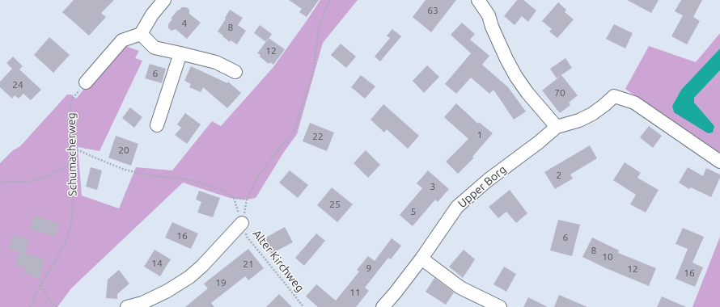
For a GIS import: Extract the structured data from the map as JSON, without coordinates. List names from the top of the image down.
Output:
{
  "streets": {
    "street": ["Upper Borg"],
    "path": ["Schumacherweg", "Alter Kirchweg"]
  },
  "house_numbers": [
    "63",
    "4",
    "8",
    "12",
    "6",
    "24",
    "70",
    "1",
    "22",
    "20",
    "2",
    "3",
    "25",
    "5",
    "16",
    "6",
    "8",
    "10",
    "14",
    "21",
    "9",
    "12",
    "16",
    "19",
    "11"
  ]
}
